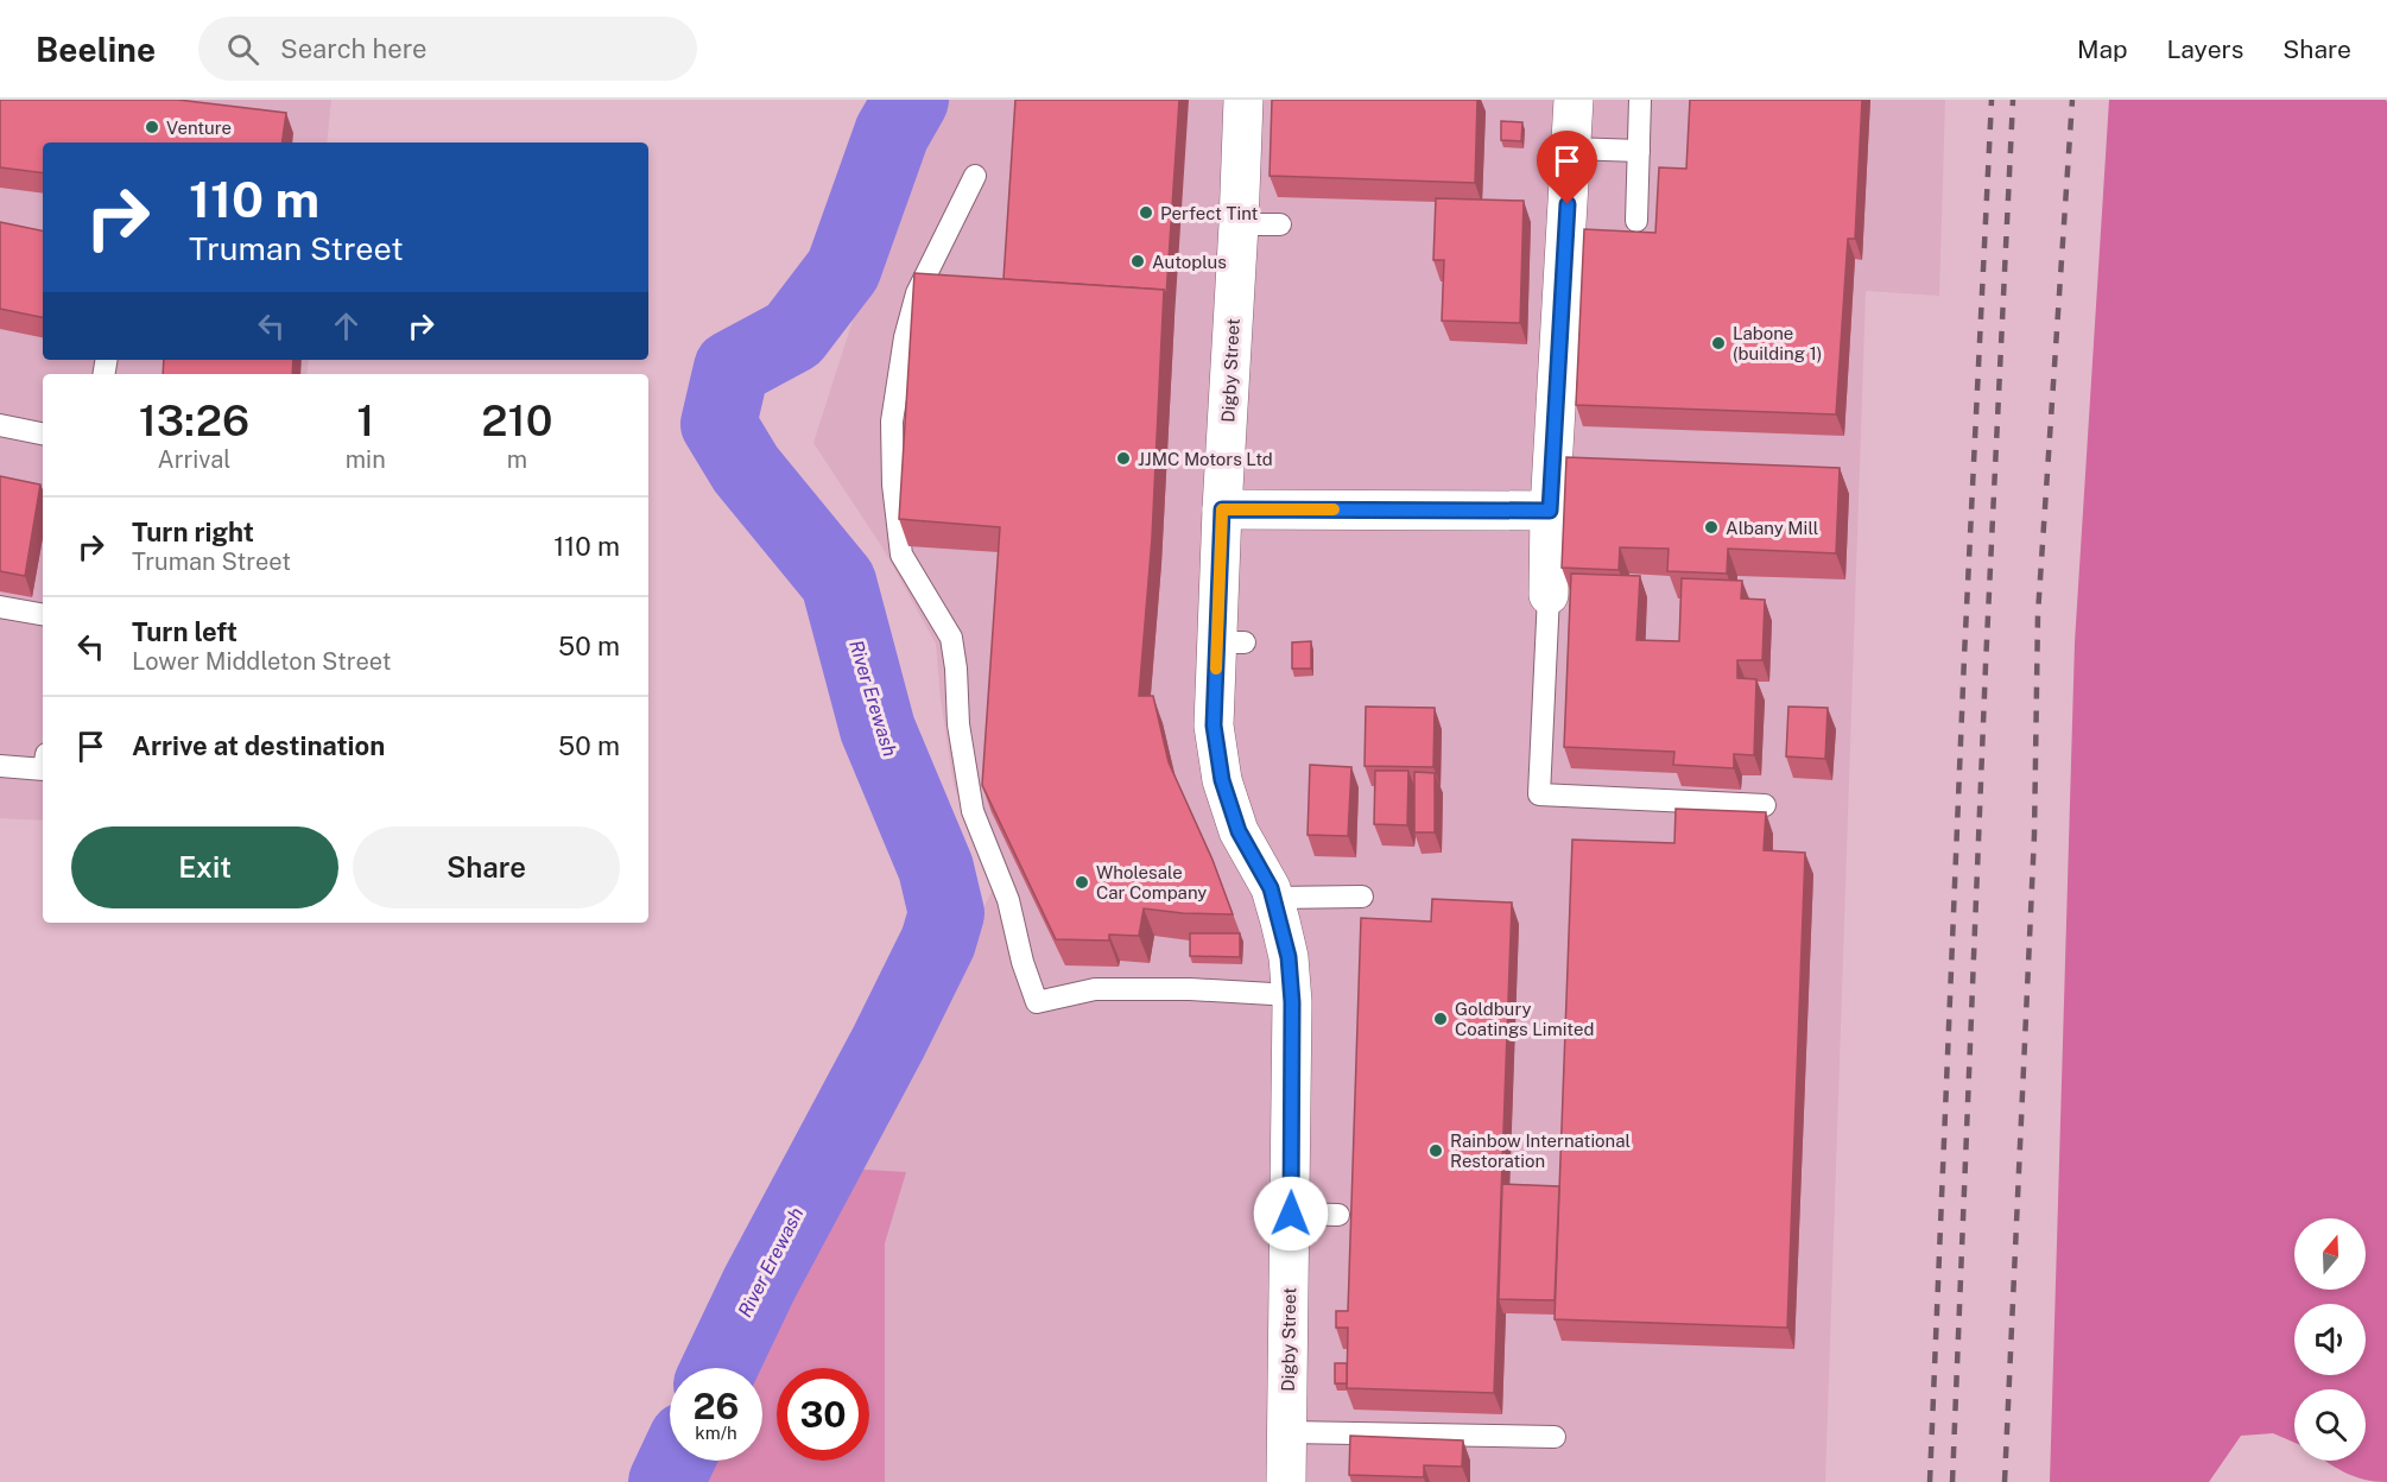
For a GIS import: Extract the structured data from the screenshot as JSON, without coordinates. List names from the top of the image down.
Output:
{
  "streets": {
    "street": ["Digby Street"]
  },
  "water": ["River Erewash"],
  "places": [
    "Venture",
    "Perfect Tint",
    "Autoplus",
    "Labone (building 1)",
    "JJMC Motors Ltd",
    "Albany Mill",
    "Wholesale Car Company",
    "Goldbury Coatings Limited",
    "Rainbow International Restoration"
  ],
  "north": "top",
  "page": {
    "header": "Beeline",
    "search": "Search here",
    "nav": ["Map", "Layers", "Share"],
    "turn": ["110 m", "Truman Street"],
    "eta": [
      "13:26",
      "Arrival",
      "1",
      "min",
      "210",
      "m"
    ],
    "list": [
      {
        "name": "Turn right",
        "note": "Truman Street",
        "value": "110 m"
      },
      {
        "name": "Turn left",
        "note": "Lower Middleton Street",
        "value": "50 m"
      },
      {
        "name": "Arrive at destination",
        "value": "50 m"
      }
    ],
    "buttons": ["Exit", "Share"],
    "speed": "26 km/h",
    "limit": "30"
  }
}
